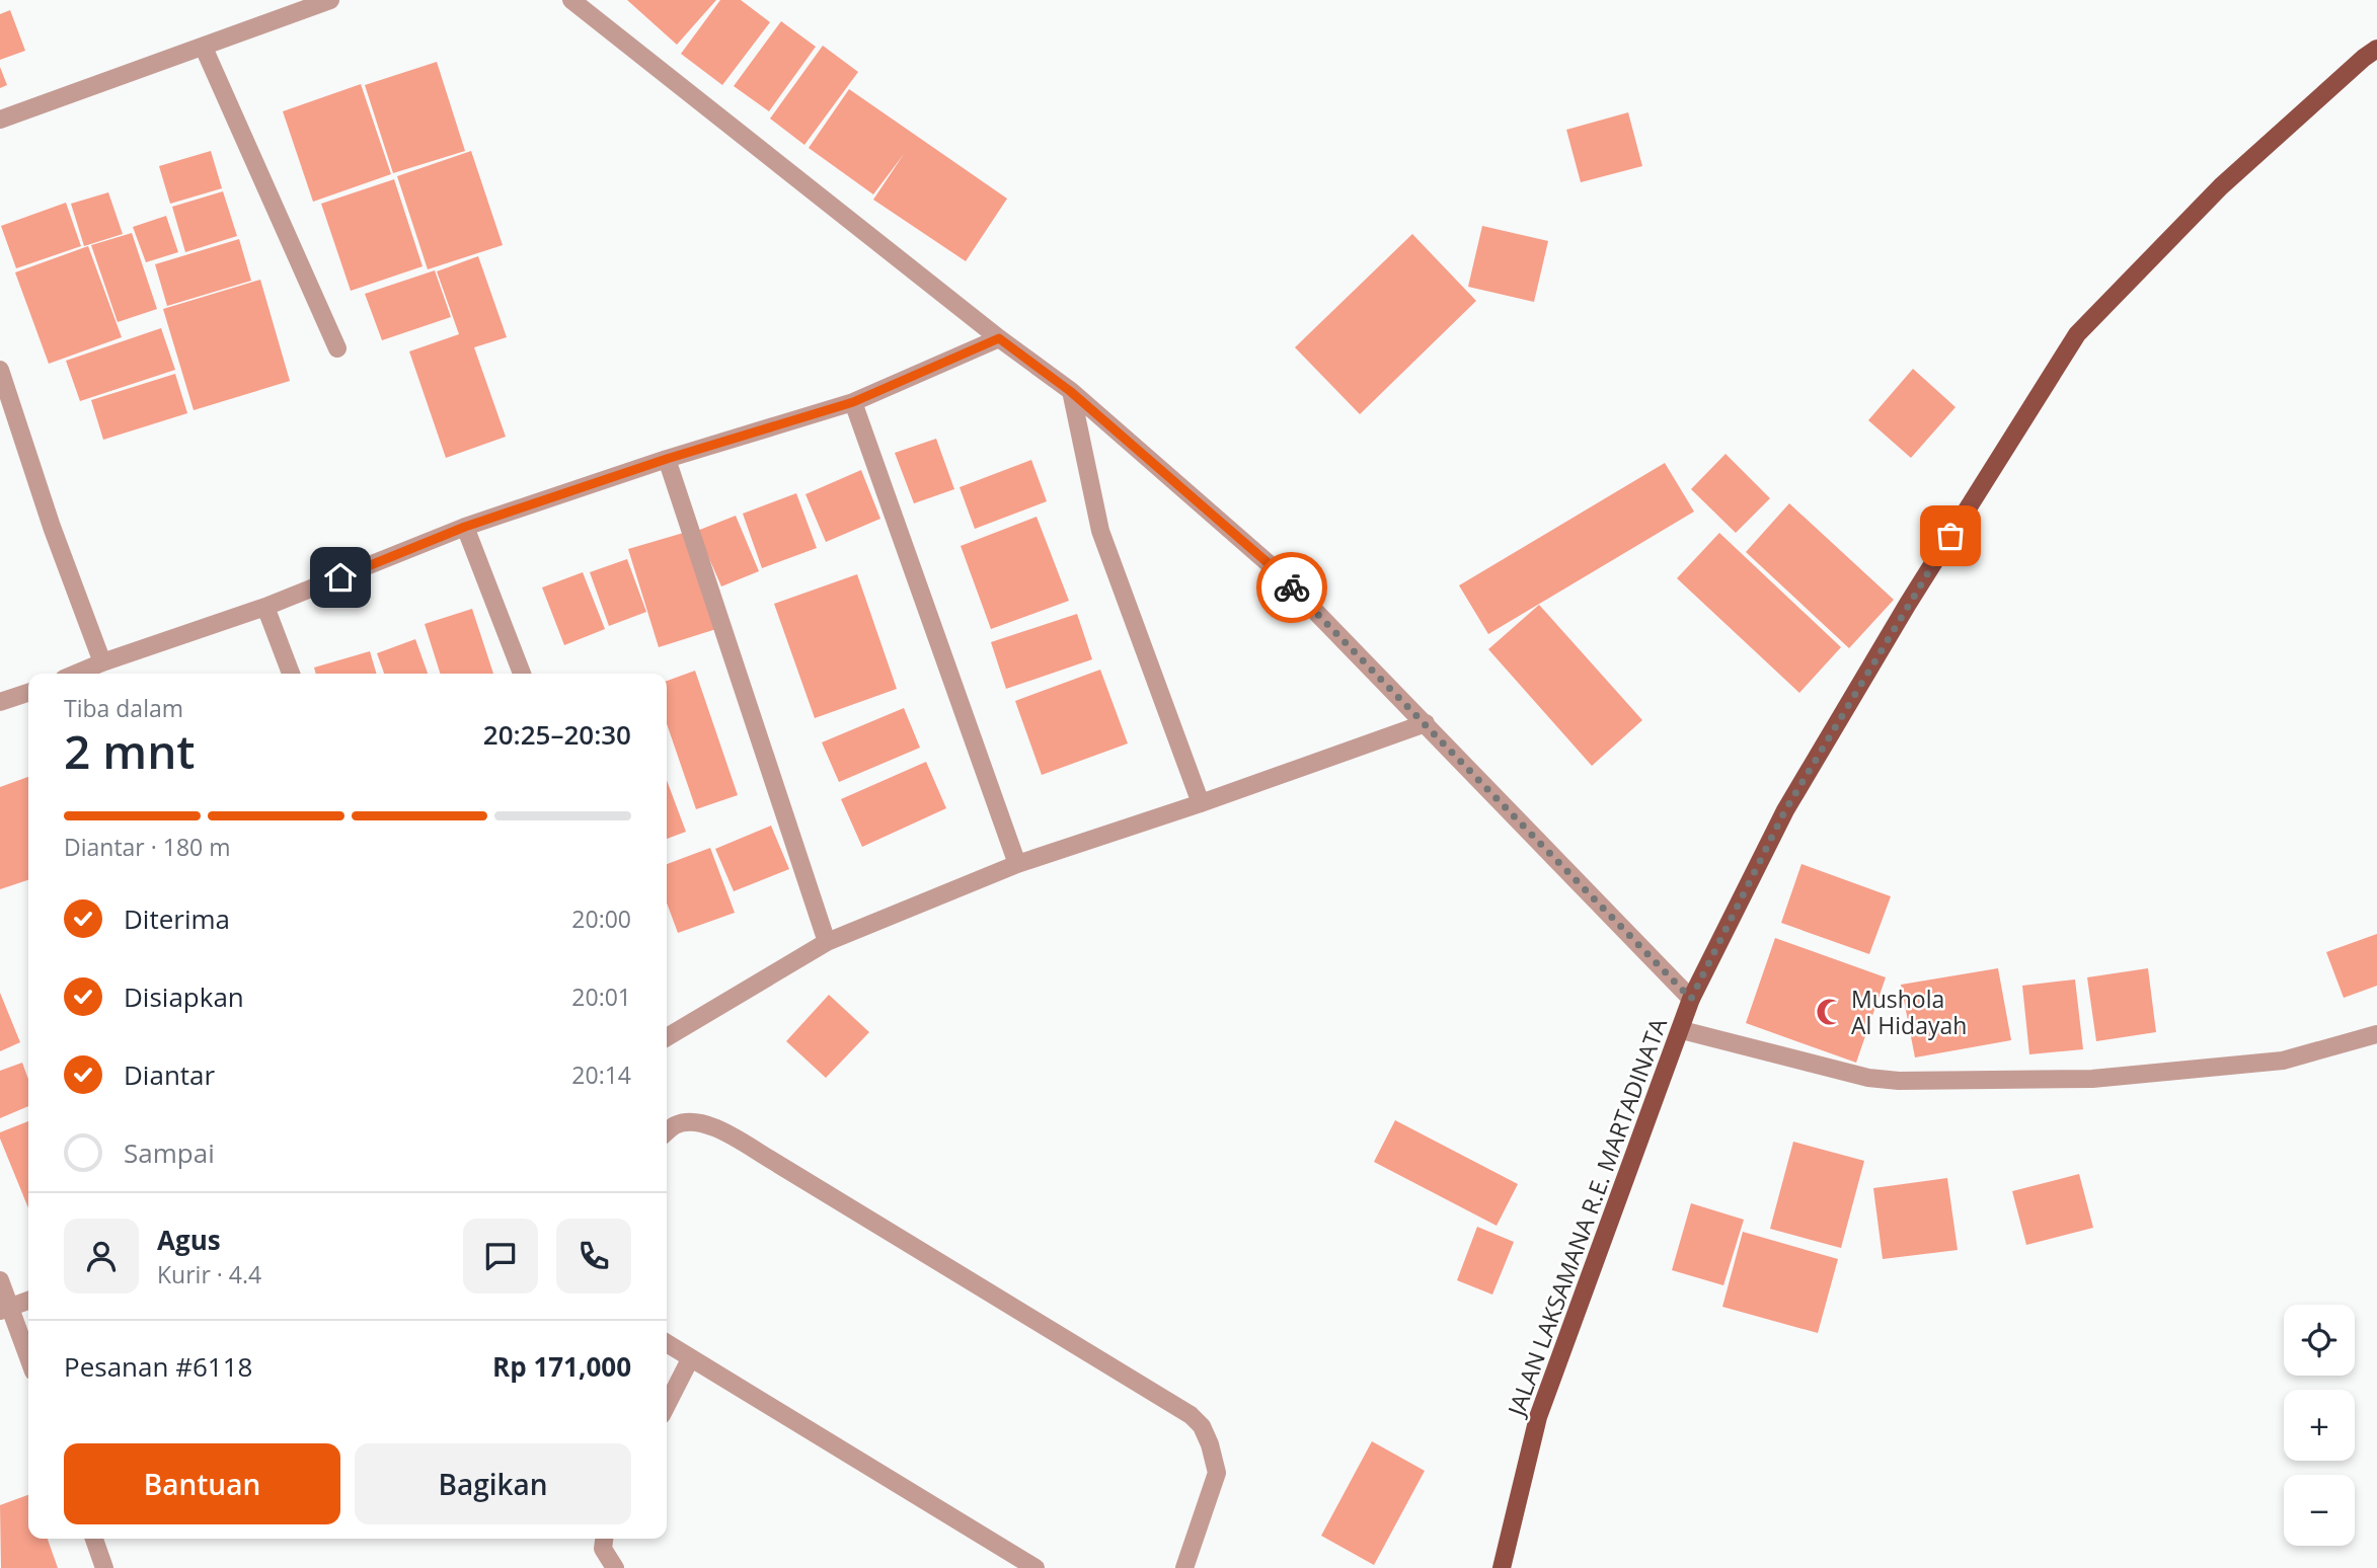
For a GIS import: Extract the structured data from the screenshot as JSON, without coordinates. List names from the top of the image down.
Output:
{
  "streets": {
    "main road": ["JALAN LAKSAMANA R.E. MARTADINATA"]
  },
  "places": {
    "mosque": ["Mushola Al Hidayah"]
  },
  "page": {
    "heading": ["2 mnt", "Tiba dalam", "20:25–20:30"],
    "panel": [
      "Agus",
      "Kurir · 4.4",
      "Pesanan #6118",
      "Rp 171,000"
    ],
    "bar": "Diantar · 180 m",
    "list": [
      ["Diterima", "20:00"],
      ["Disiapkan", "20:01"],
      ["Diantar", "20:14"],
      "Sampai"
    ],
    "map_buttons": ["+", "−"],
    "buttons": ["Bantuan", "Bagikan"]
  }
}
